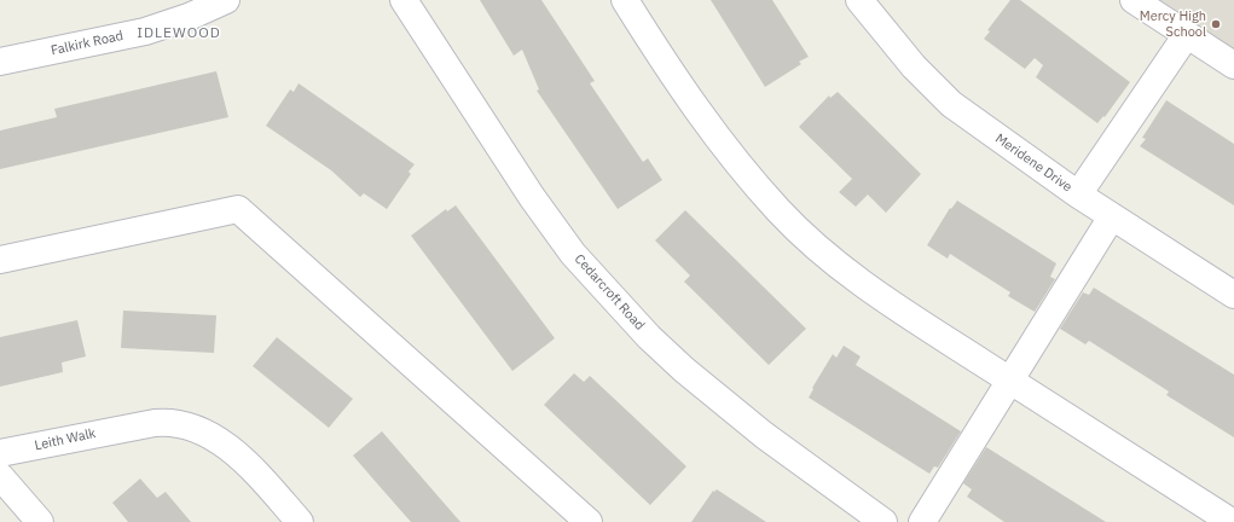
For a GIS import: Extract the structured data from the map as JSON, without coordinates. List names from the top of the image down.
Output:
{
  "streets": {
    "street": [
      "Falkirk Road",
      "Meridene Drive",
      "Cedarcroft Road",
      "Leith Walk"
    ]
  },
  "districts": ["IDLEWOOD"],
  "places": ["Mercy High School"]
}
